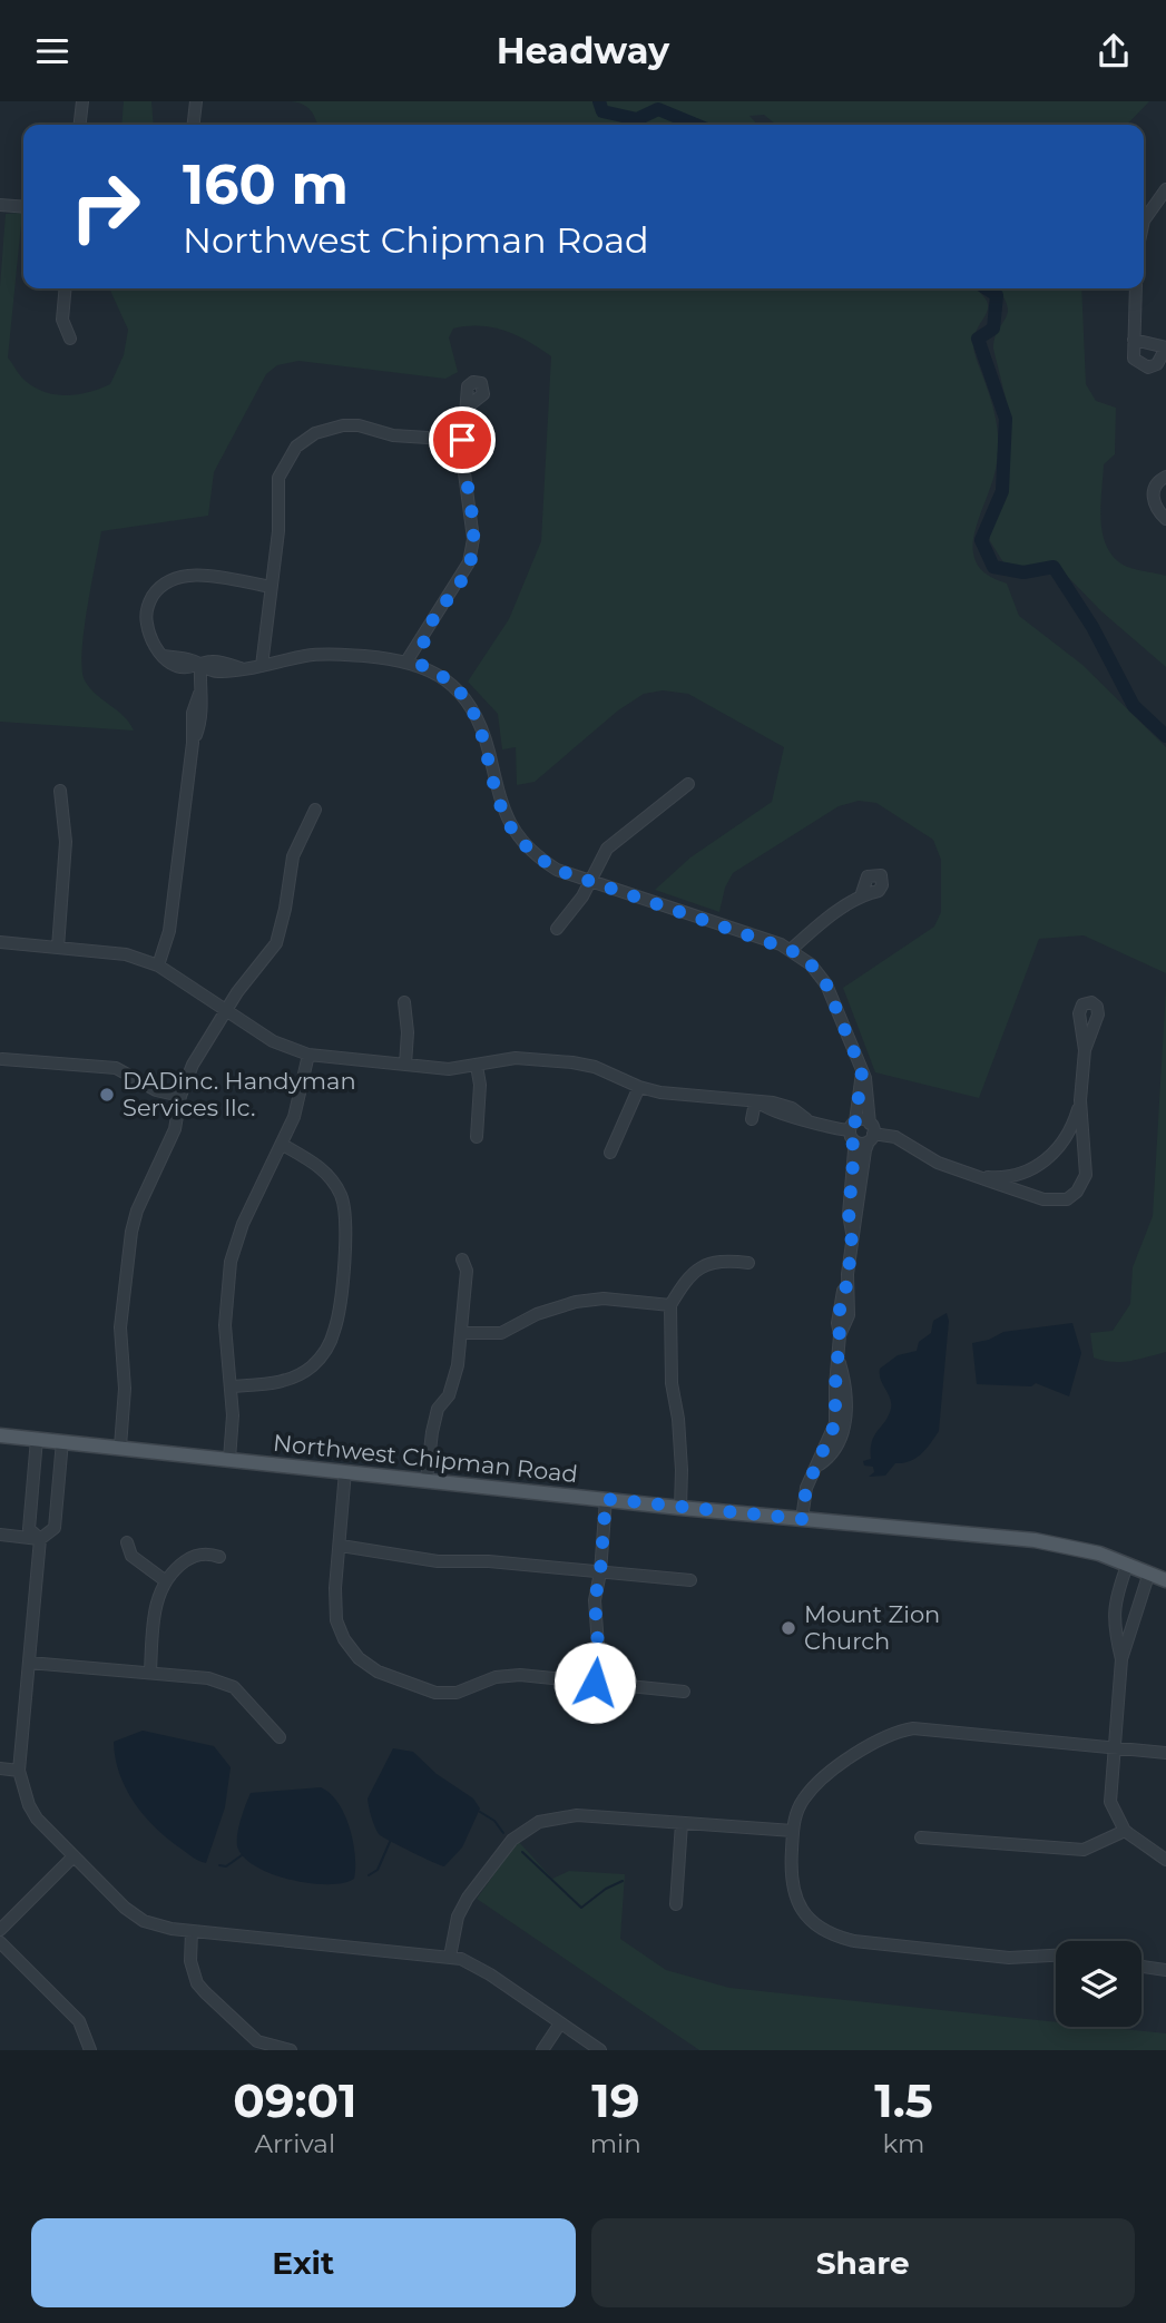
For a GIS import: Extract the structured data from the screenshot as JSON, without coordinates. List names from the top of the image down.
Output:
{
  "streets": {
    "main road": ["Northwest Chipman Road"]
  },
  "places": ["DADinc. Handyman Services llc.", "Mount Zion Church"],
  "page": {
    "header": "Headway",
    "turn": ["160 m", "Northwest Chipman Road"],
    "eta": [
      "09:01",
      "Arrival",
      "19",
      "min",
      "1.5",
      "km"
    ],
    "buttons": ["Exit", "Share"]
  }
}
